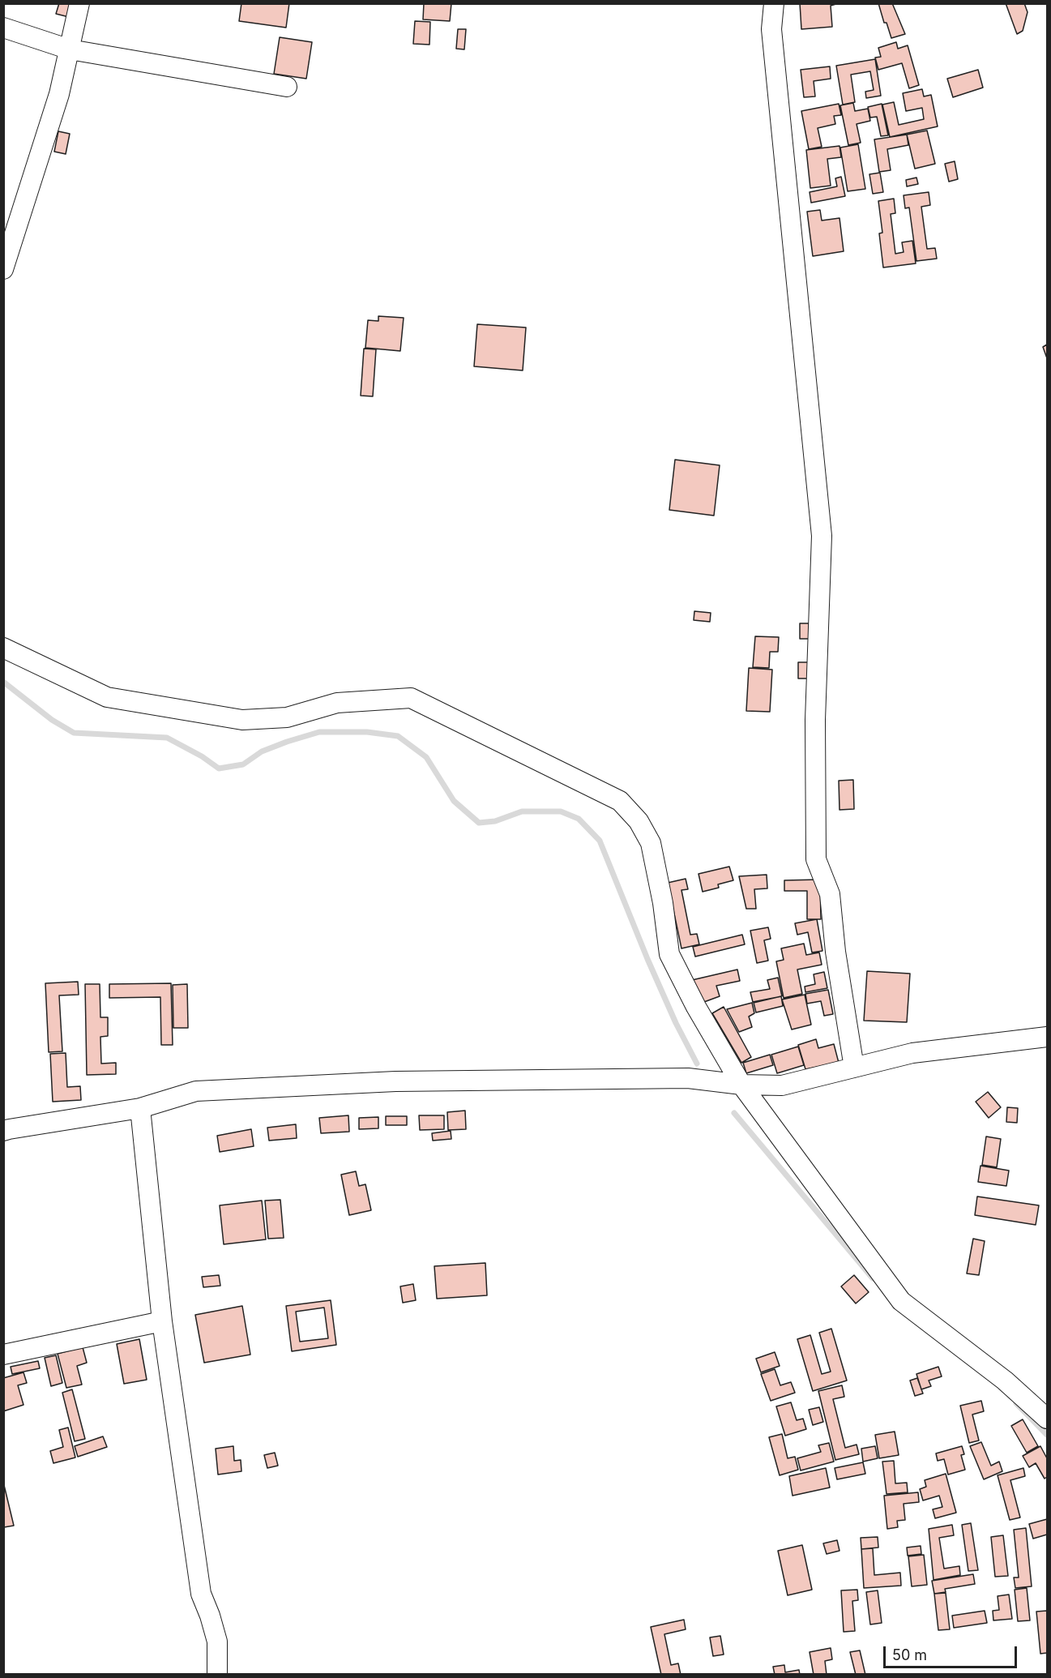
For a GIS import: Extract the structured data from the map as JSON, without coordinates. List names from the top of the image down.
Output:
{
  "scale_bar": "50 m"
}
